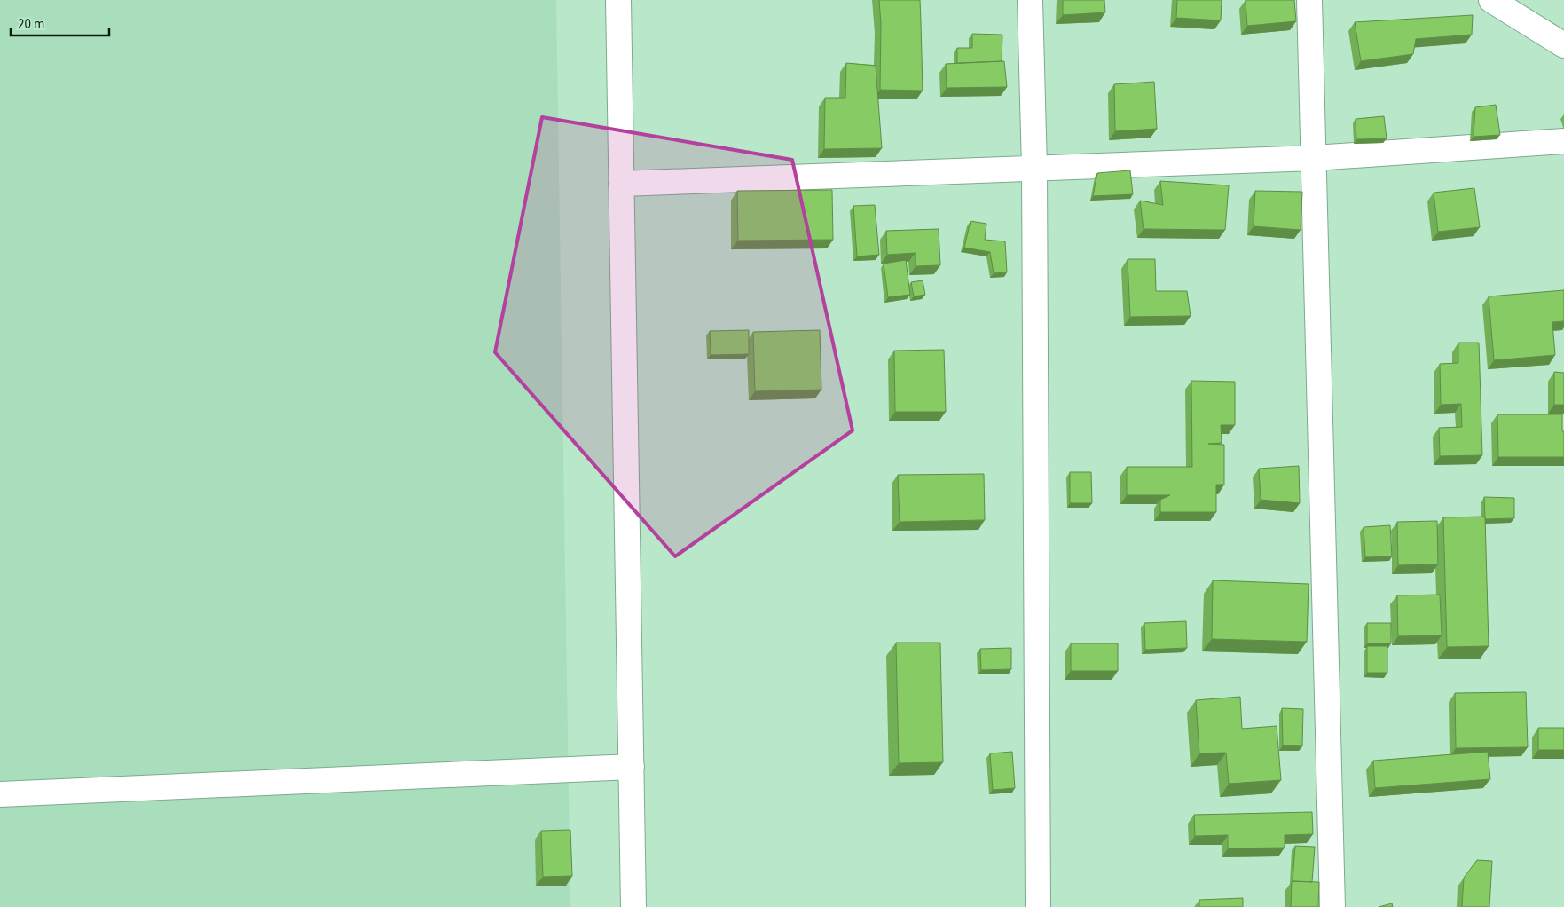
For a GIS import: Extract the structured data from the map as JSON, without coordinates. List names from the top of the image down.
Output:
{
  "scale_bar": "20 m"
}
